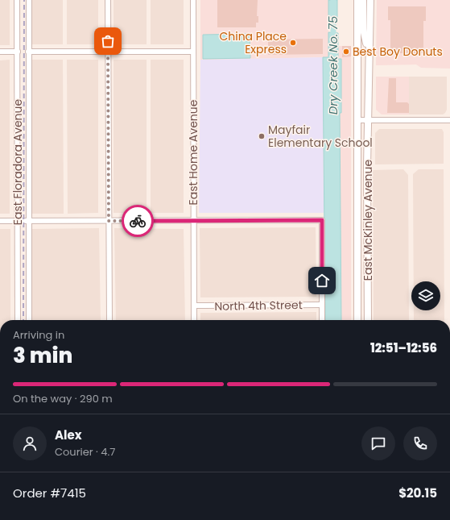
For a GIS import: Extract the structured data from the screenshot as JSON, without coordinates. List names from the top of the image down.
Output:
{
  "streets": {
    "main road": ["East McKinley Avenue"],
    "street": ["East Home Avenue", "East Floradora Avenue", "North 4th Street"]
  },
  "crossings": [
    ["East Home Avenue", "North 4th Street"]
  ],
  "water": ["Dry Creek No. 75"],
  "places": ["China Place Express", "Best Boy Donuts", "Mayfair Elementary School"],
  "page": {
    "heading": ["3 min", "Arriving in", "12:51–12:56"],
    "panel": [
      "Alex",
      "Courier · 4.7",
      "Order #7415",
      "$20.15"
    ],
    "bar": "On the way · 290 m"
  }
}
